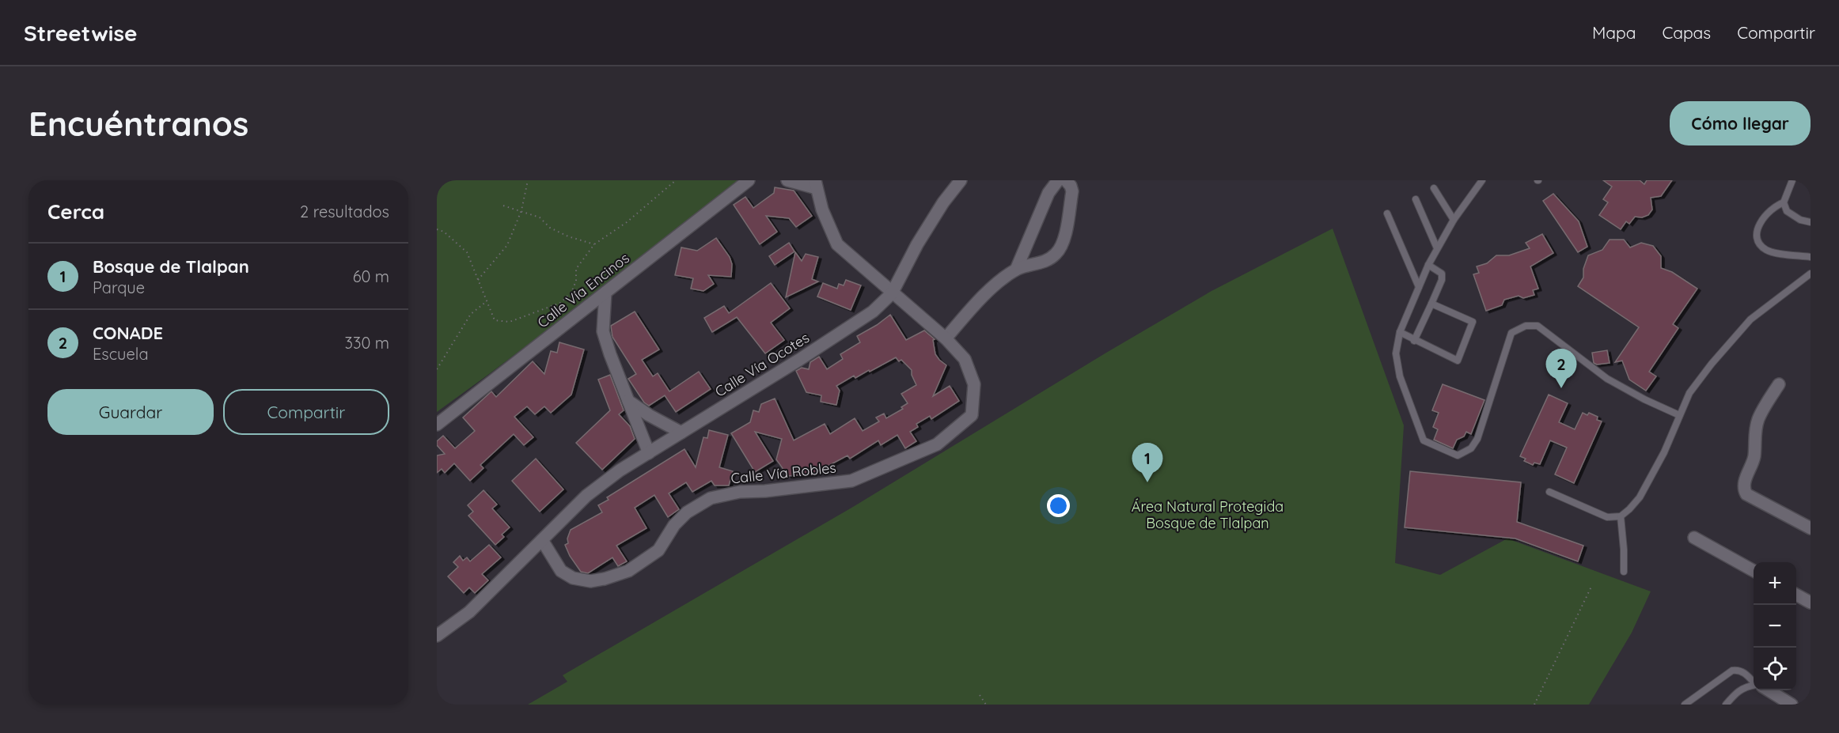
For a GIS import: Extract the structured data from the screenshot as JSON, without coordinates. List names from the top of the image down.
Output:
{
  "streets": {
    "street": ["Calle Vía Encinos", "Calle Vía Ocotes", "Calle Vía Robles"]
  },
  "crossings": [
    ["Calle Vía Ocotes", "Calle Vía Robles"]
  ],
  "parks": ["Área Natural Protegida Bosque de Tlalpan"],
  "page": {
    "header": "Streetwise",
    "nav": ["Mapa", "Capas", "Compartir"],
    "buttons": [
      "Cómo llegar",
      ["Guardar", "Compartir"]
    ],
    "title": "Encuéntranos",
    "heading": ["Cerca", "2 resultados"],
    "list": [
      {
        "mark": "1",
        "name": "Bosque de Tlalpan",
        "note": "Parque",
        "value": "60 m"
      },
      {
        "mark": "2",
        "name": "CONADE",
        "note": "Escuela",
        "value": "330 m"
      }
    ],
    "pins": ["2", "1"],
    "map_buttons": ["+", "−"]
  }
}
